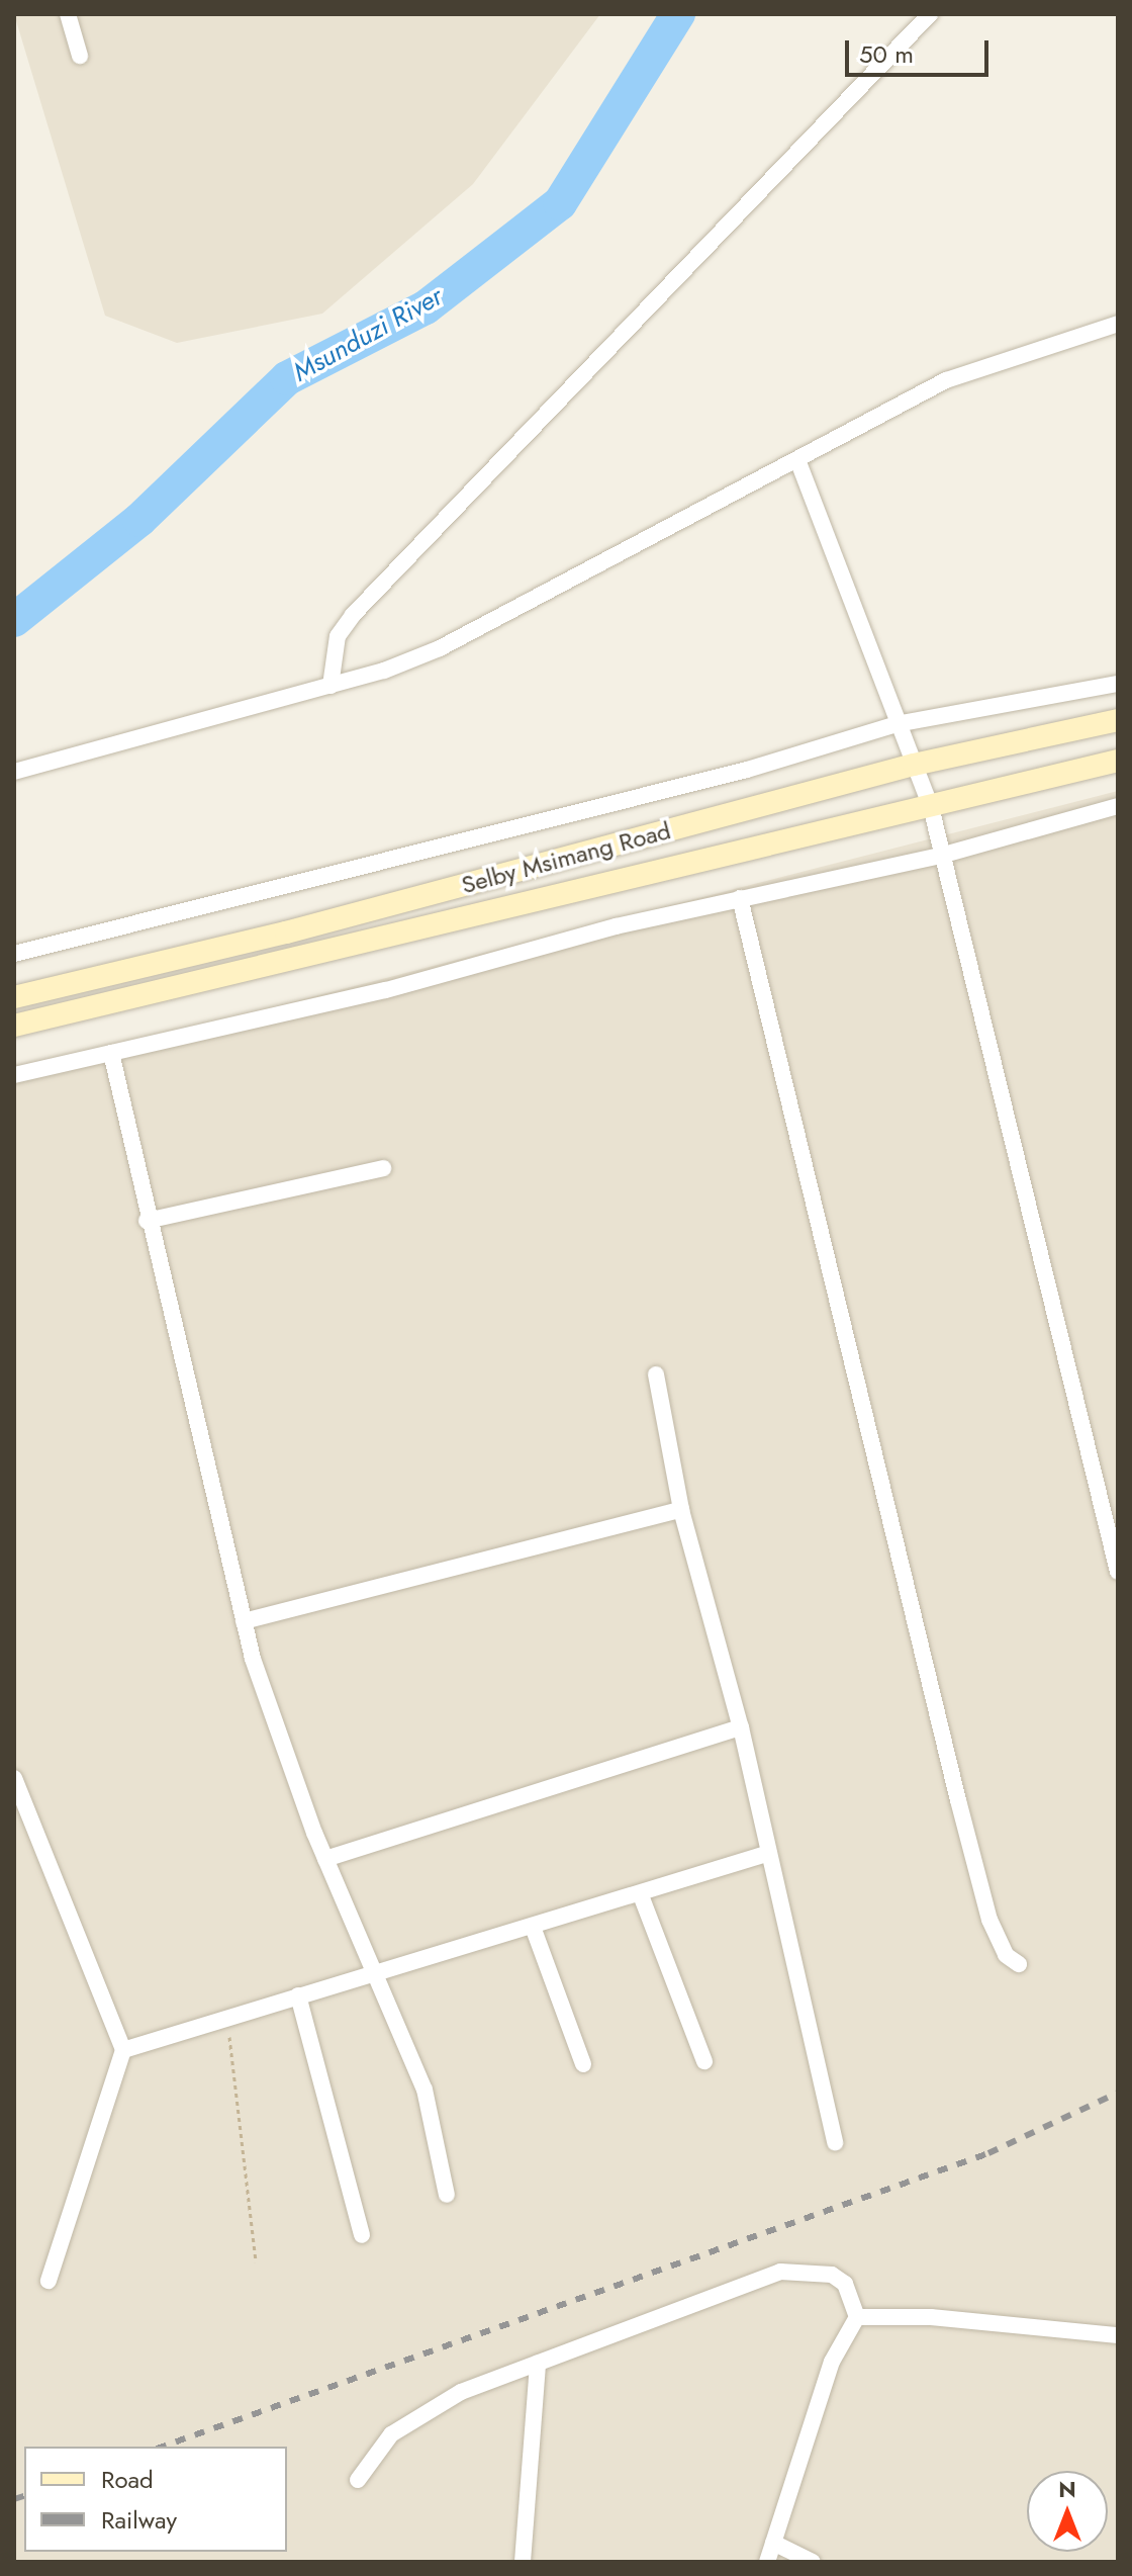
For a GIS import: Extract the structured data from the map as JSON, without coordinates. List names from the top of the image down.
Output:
{
  "streets": {
    "main road": ["Selby Msimang Road"]
  },
  "water": ["Msunduzi River"],
  "legend": ["Road", "Railway"],
  "scale_bar": "50 m",
  "north": "top"
}
